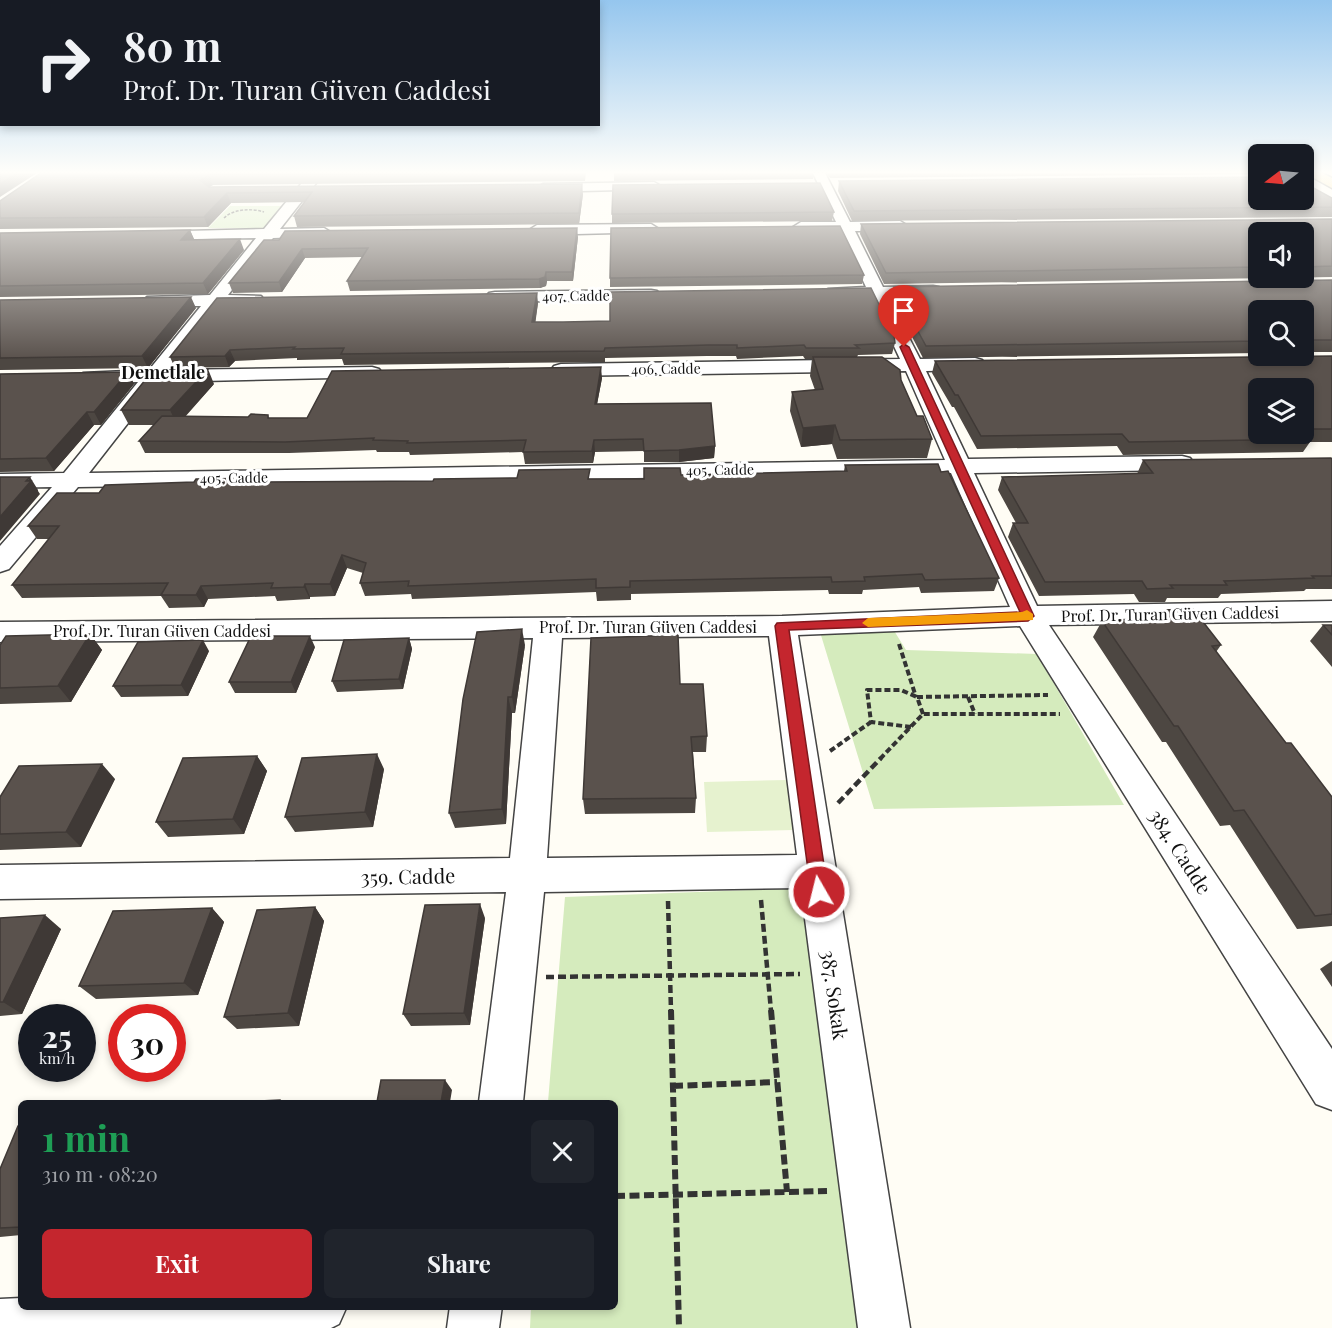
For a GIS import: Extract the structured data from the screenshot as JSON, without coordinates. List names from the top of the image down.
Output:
{
  "streets": {
    "street": [
      "407. Cadde",
      "406. Cadde",
      "405. Cadde",
      "Prof. Dr. Turan Güven Caddesi",
      "384. Cadde",
      "359. Cadde",
      "387. Sokak"
    ]
  },
  "crossings": [
    ["406. Cadde", "384. Cadde"],
    ["405. Cadde", "384. Cadde"],
    ["Prof. Dr. Turan Güven Caddesi", "384. Cadde"],
    ["Prof. Dr. Turan Güven Caddesi", "387. Sokak"],
    ["359. Cadde", "387. Sokak"]
  ],
  "districts": ["Demetlale"],
  "north": "left",
  "page": {
    "turn": ["80 m", "Prof. Dr. Turan Güven Caddesi"],
    "speed": "25 km/h",
    "limit": "30",
    "heading": ["1 min", "310 m · 08:20"],
    "buttons": ["Exit", "Share"]
  }
}
